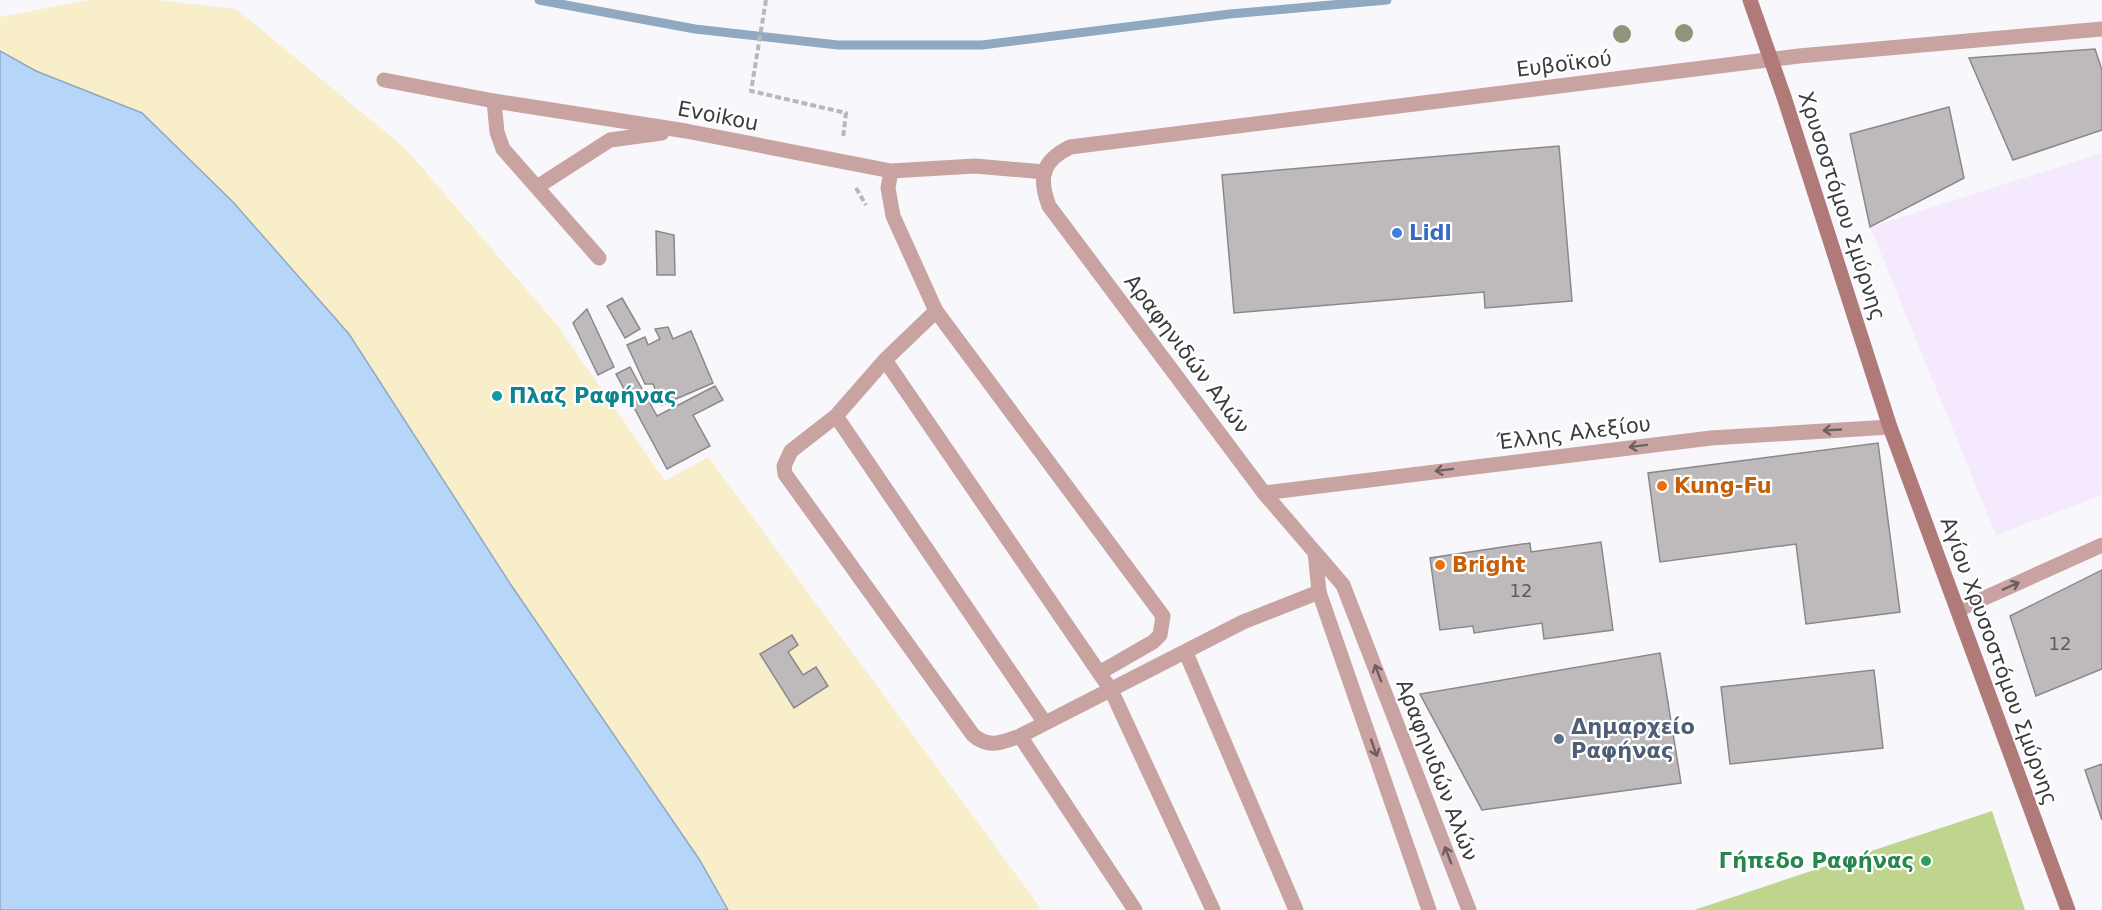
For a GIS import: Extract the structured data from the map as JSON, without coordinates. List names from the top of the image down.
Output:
{
  "streets": {
    "main road": ["Χρυσοστόμου Σμύρνης", "Αγίου Χρυσοστόμου Σμύρνης"],
    "street": [
      "Ευβοϊκού",
      "Evoikou",
      "Αραφηνιδών Αλών",
      "Έλλης Αλεξίου"
    ]
  },
  "crossings": [
    ["Ευβοϊκού", "Evoikou"],
    ["Ευβοϊκού", "Χρυσοστόμου Σμύρνης"],
    ["Ευβοϊκού", "Αραφηνιδών Αλών"],
    ["Evoikou", "Αραφηνιδών Αλών"],
    ["Χρυσοστόμου Σμύρνης", "Έλλης Αλεξίου"],
    ["Χρυσοστόμου Σμύρνης", "Αγίου Χρυσοστόμου Σμύρνης"],
    ["Αραφηνιδών Αλών", "Έλλης Αλεξίου"],
    ["Έλλης Αλεξίου", "Αγίου Χρυσοστόμου Σμύρνης"]
  ],
  "one_way": ["Έλλης Αλεξίου"],
  "places": [
    "Lidl",
    "Πλαζ Ραφήνας",
    "Kung-Fu",
    "Bright",
    "Δημαρχείο Ραφήνας",
    "Γήπεδο Ραφήνας"
  ],
  "house_numbers": ["12", "12"]
}
